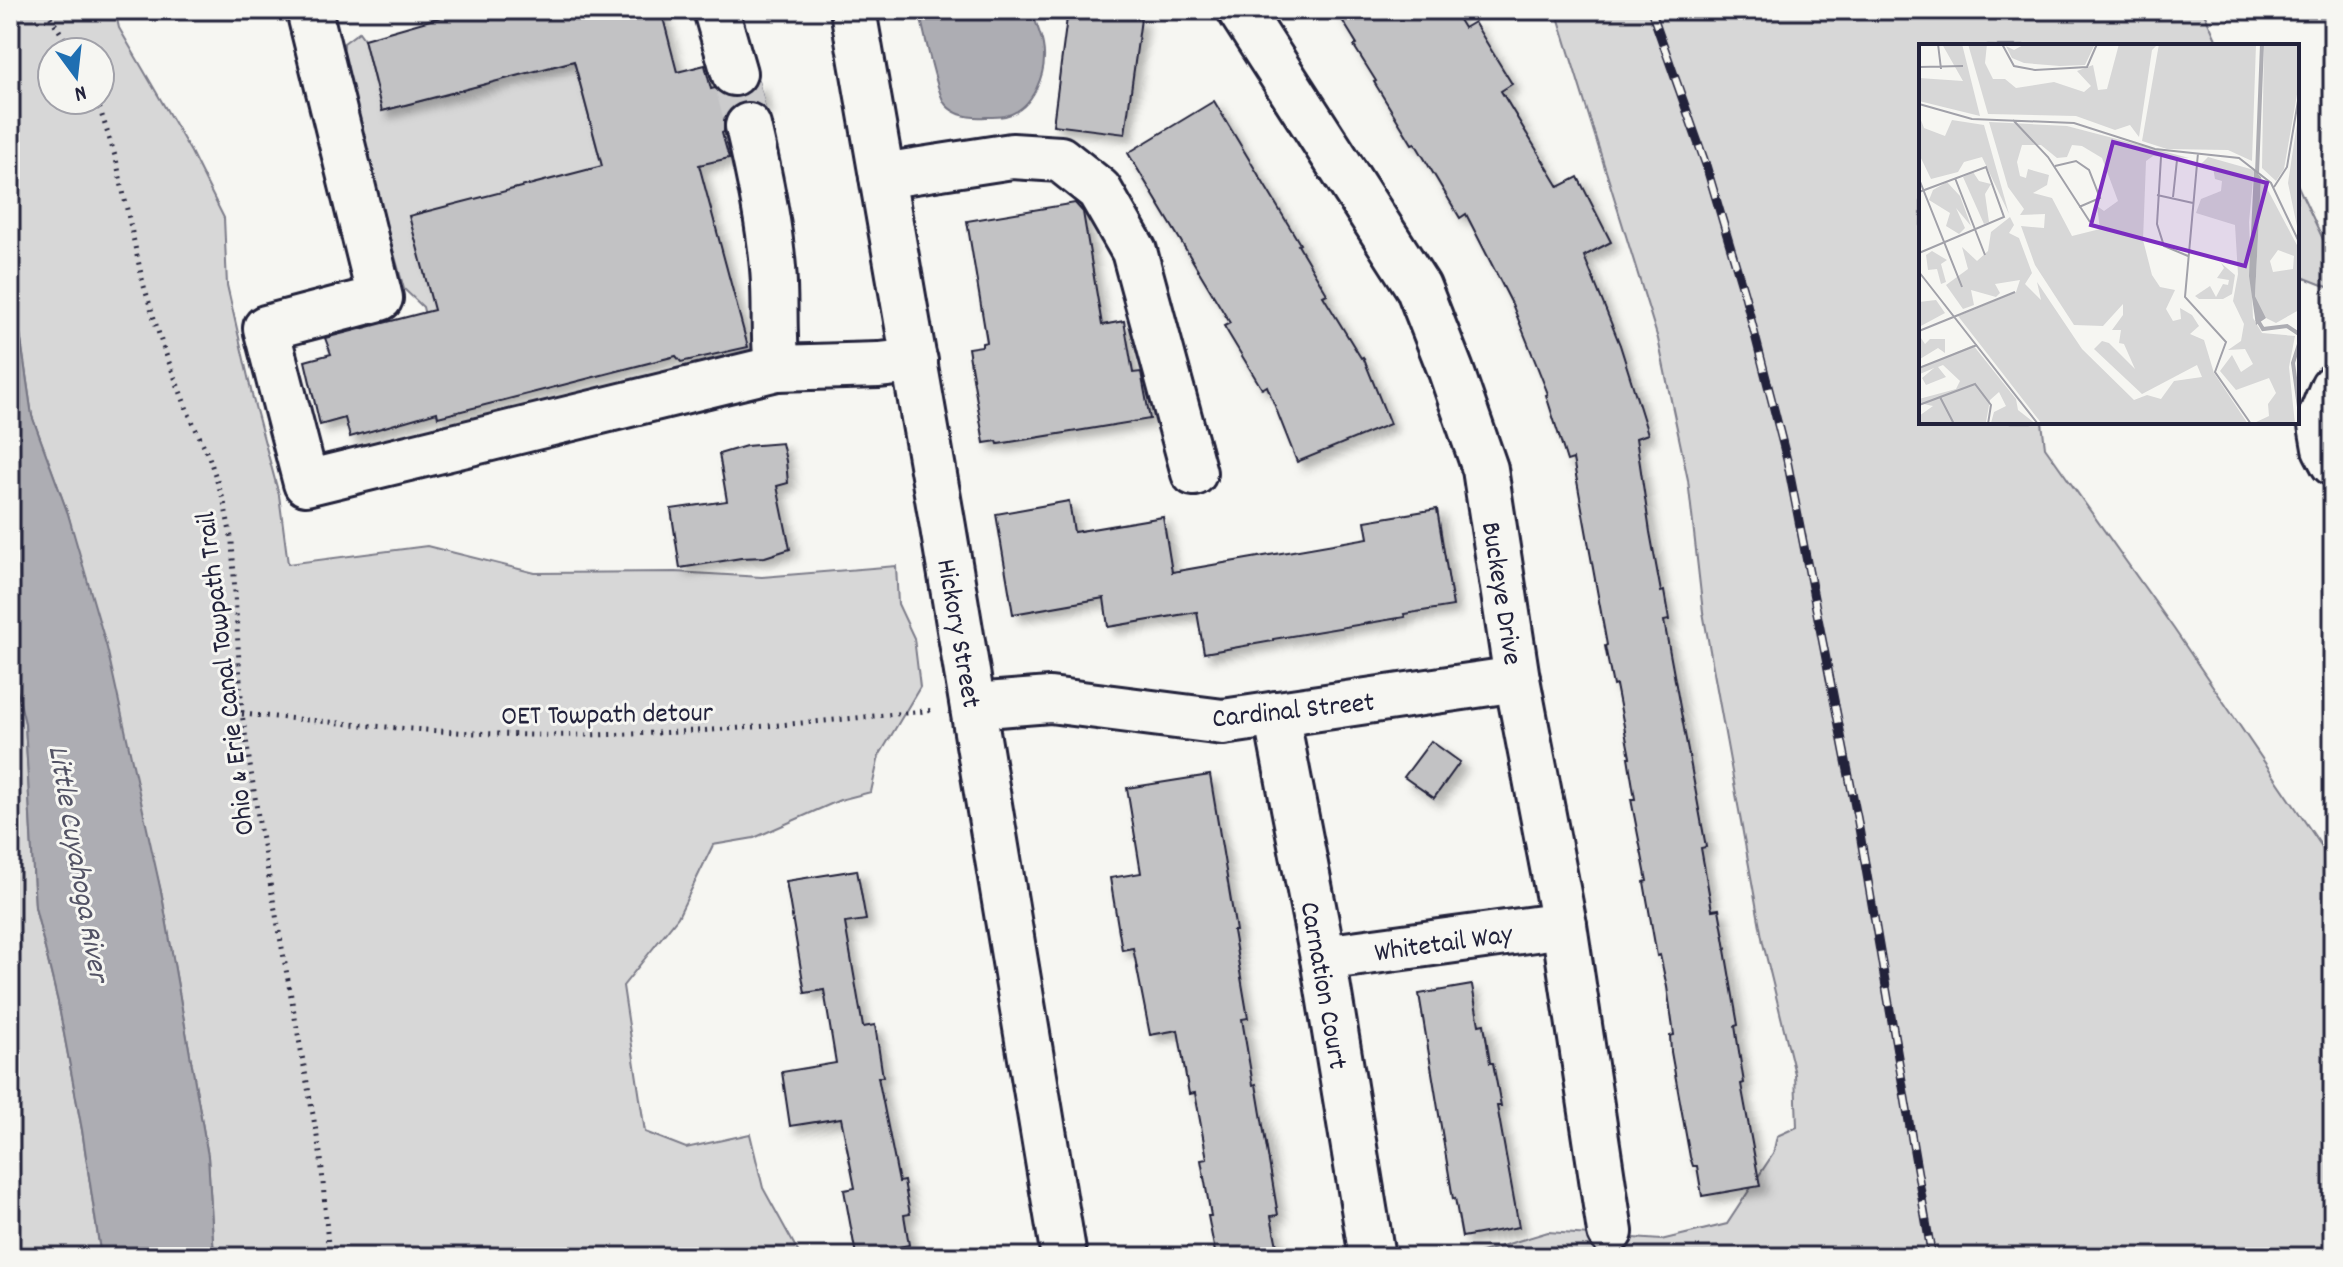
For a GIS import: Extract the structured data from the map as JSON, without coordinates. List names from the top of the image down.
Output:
{
  "streets": {
    "street": [
      "Buckeye Drive",
      "Hickory Street",
      "Cardinal Street",
      "Whitetail Way",
      "Carnation Court"
    ],
    "path": ["Ohio & Erie Canal Towpath Trail", "OET Towpath detour"]
  },
  "crossings": [
    ["Buckeye Drive", "Cardinal Street"],
    ["Buckeye Drive", "Whitetail Way"],
    ["Hickory Street", "Cardinal Street"],
    ["Hickory Street", "OET Towpath detour"],
    ["Ohio & Erie Canal Towpath Trail", "OET Towpath detour"],
    ["Cardinal Street", "OET Towpath detour"],
    ["Cardinal Street", "Carnation Court"],
    ["Whitetail Way", "Carnation Court"]
  ],
  "water": ["Little Cuyahoga River"],
  "north": "bottom"
}
